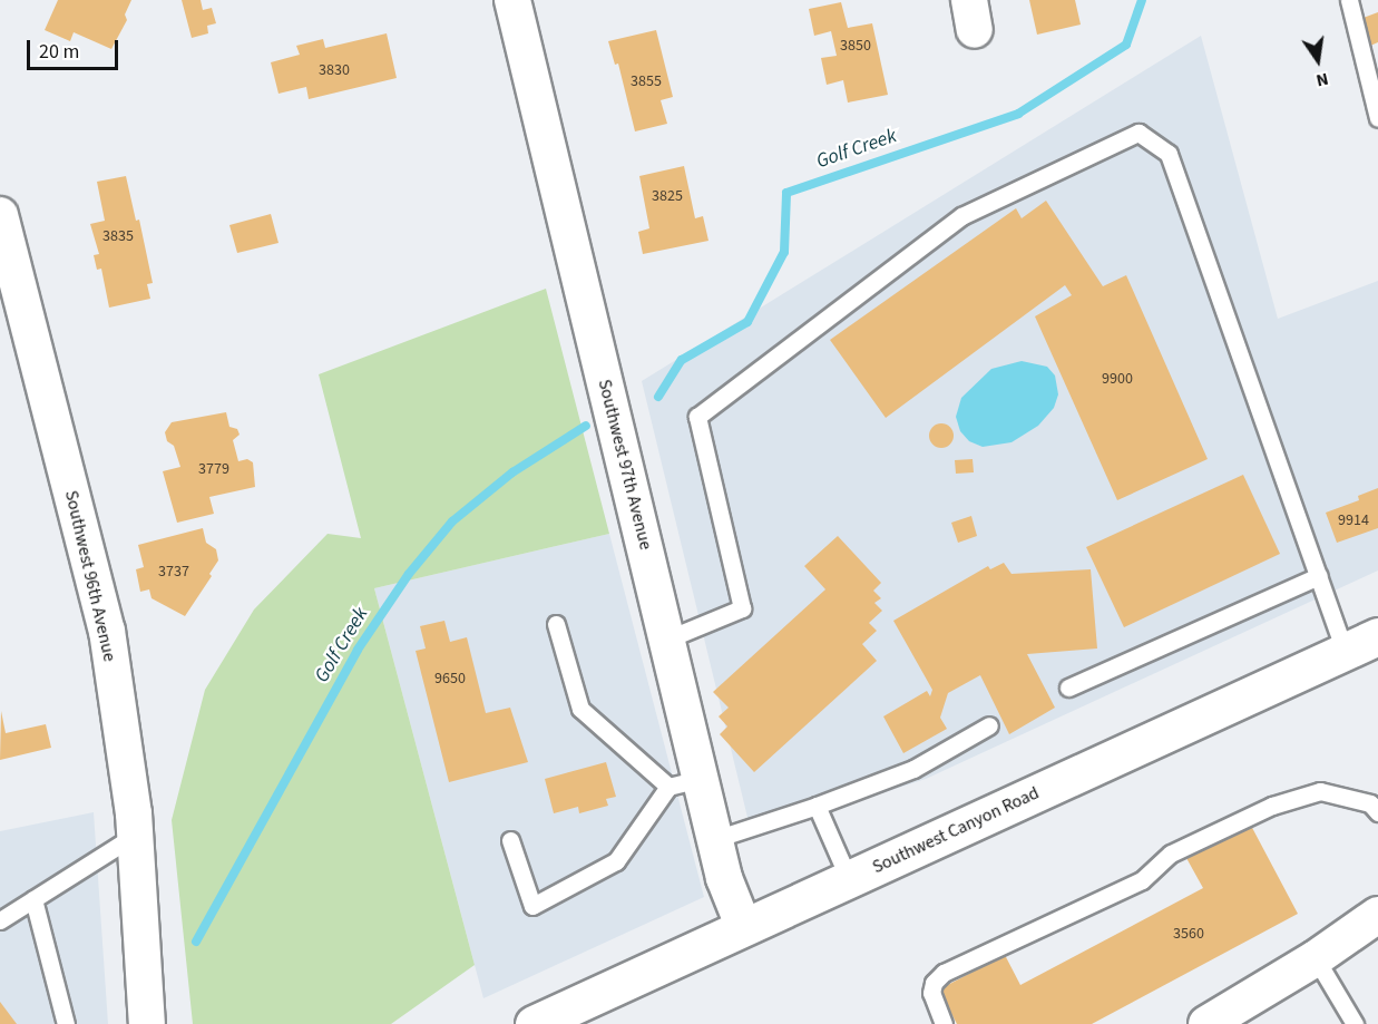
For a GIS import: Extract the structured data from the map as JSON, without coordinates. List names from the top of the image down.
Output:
{
  "streets": {
    "main road": ["Southwest Canyon Road"],
    "street": ["Southwest 97th Avenue", "Southwest 96th Avenue"]
  },
  "crossings": [
    ["Southwest 97th Avenue", "Southwest Canyon Road"]
  ],
  "water": ["Golf Creek"],
  "house_numbers": [
    "3850",
    "3830",
    "3855",
    "3825",
    "3835",
    "9900",
    "3779",
    "9914",
    "3737",
    "9650",
    "3560"
  ],
  "scale_bar": "20 m",
  "north": "bottom"
}
